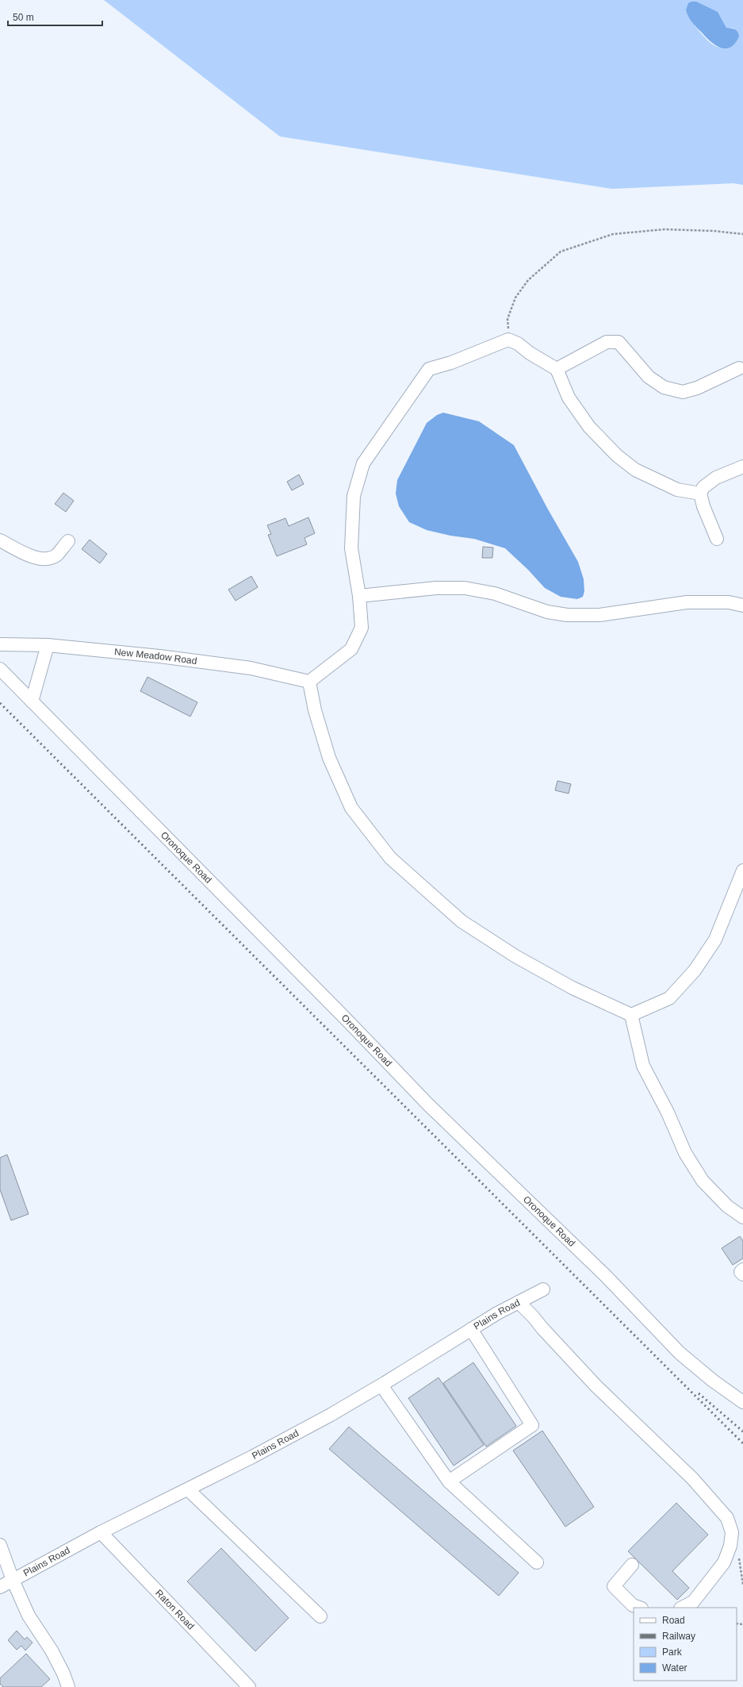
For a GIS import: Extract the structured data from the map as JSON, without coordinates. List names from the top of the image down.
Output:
{
  "streets": {
    "street": [
      "New Meadow Road",
      "Oronoque Road",
      "Plains Road",
      "Raton Road"
    ]
  },
  "crossings": [
    ["Plains Road", "Raton Road"]
  ],
  "legend": [
    "Road",
    "Railway",
    "Park",
    "Water"
  ],
  "scale_bar": "50 m"
}
